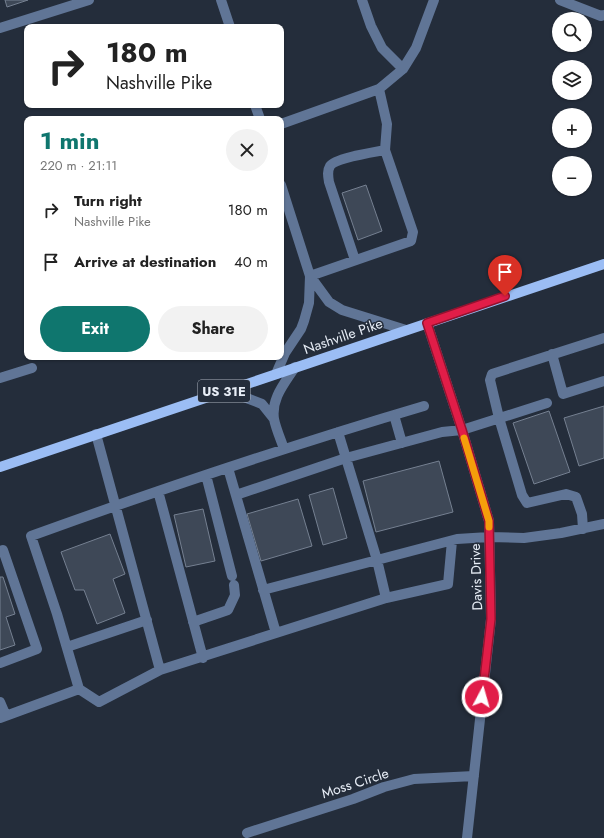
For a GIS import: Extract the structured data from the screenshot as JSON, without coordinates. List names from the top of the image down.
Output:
{
  "streets": {
    "main road": ["Nashville Pike", "US 31E"],
    "street": ["Davis Drive", "Moss Circle"]
  },
  "crossings": [
    ["Nashville Pike", "Davis Drive"],
    ["Davis Drive", "Moss Circle"]
  ],
  "page": {
    "map_buttons": ["+", "−"],
    "turn": ["180 m", "Nashville Pike"],
    "heading": ["1 min", "220 m · 21:11"],
    "list": [
      {
        "name": "Turn right",
        "note": "Nashville Pike",
        "value": "180 m"
      },
      {
        "name": "Arrive at destination",
        "value": "40 m"
      }
    ],
    "buttons": ["Exit", "Share"]
  }
}
